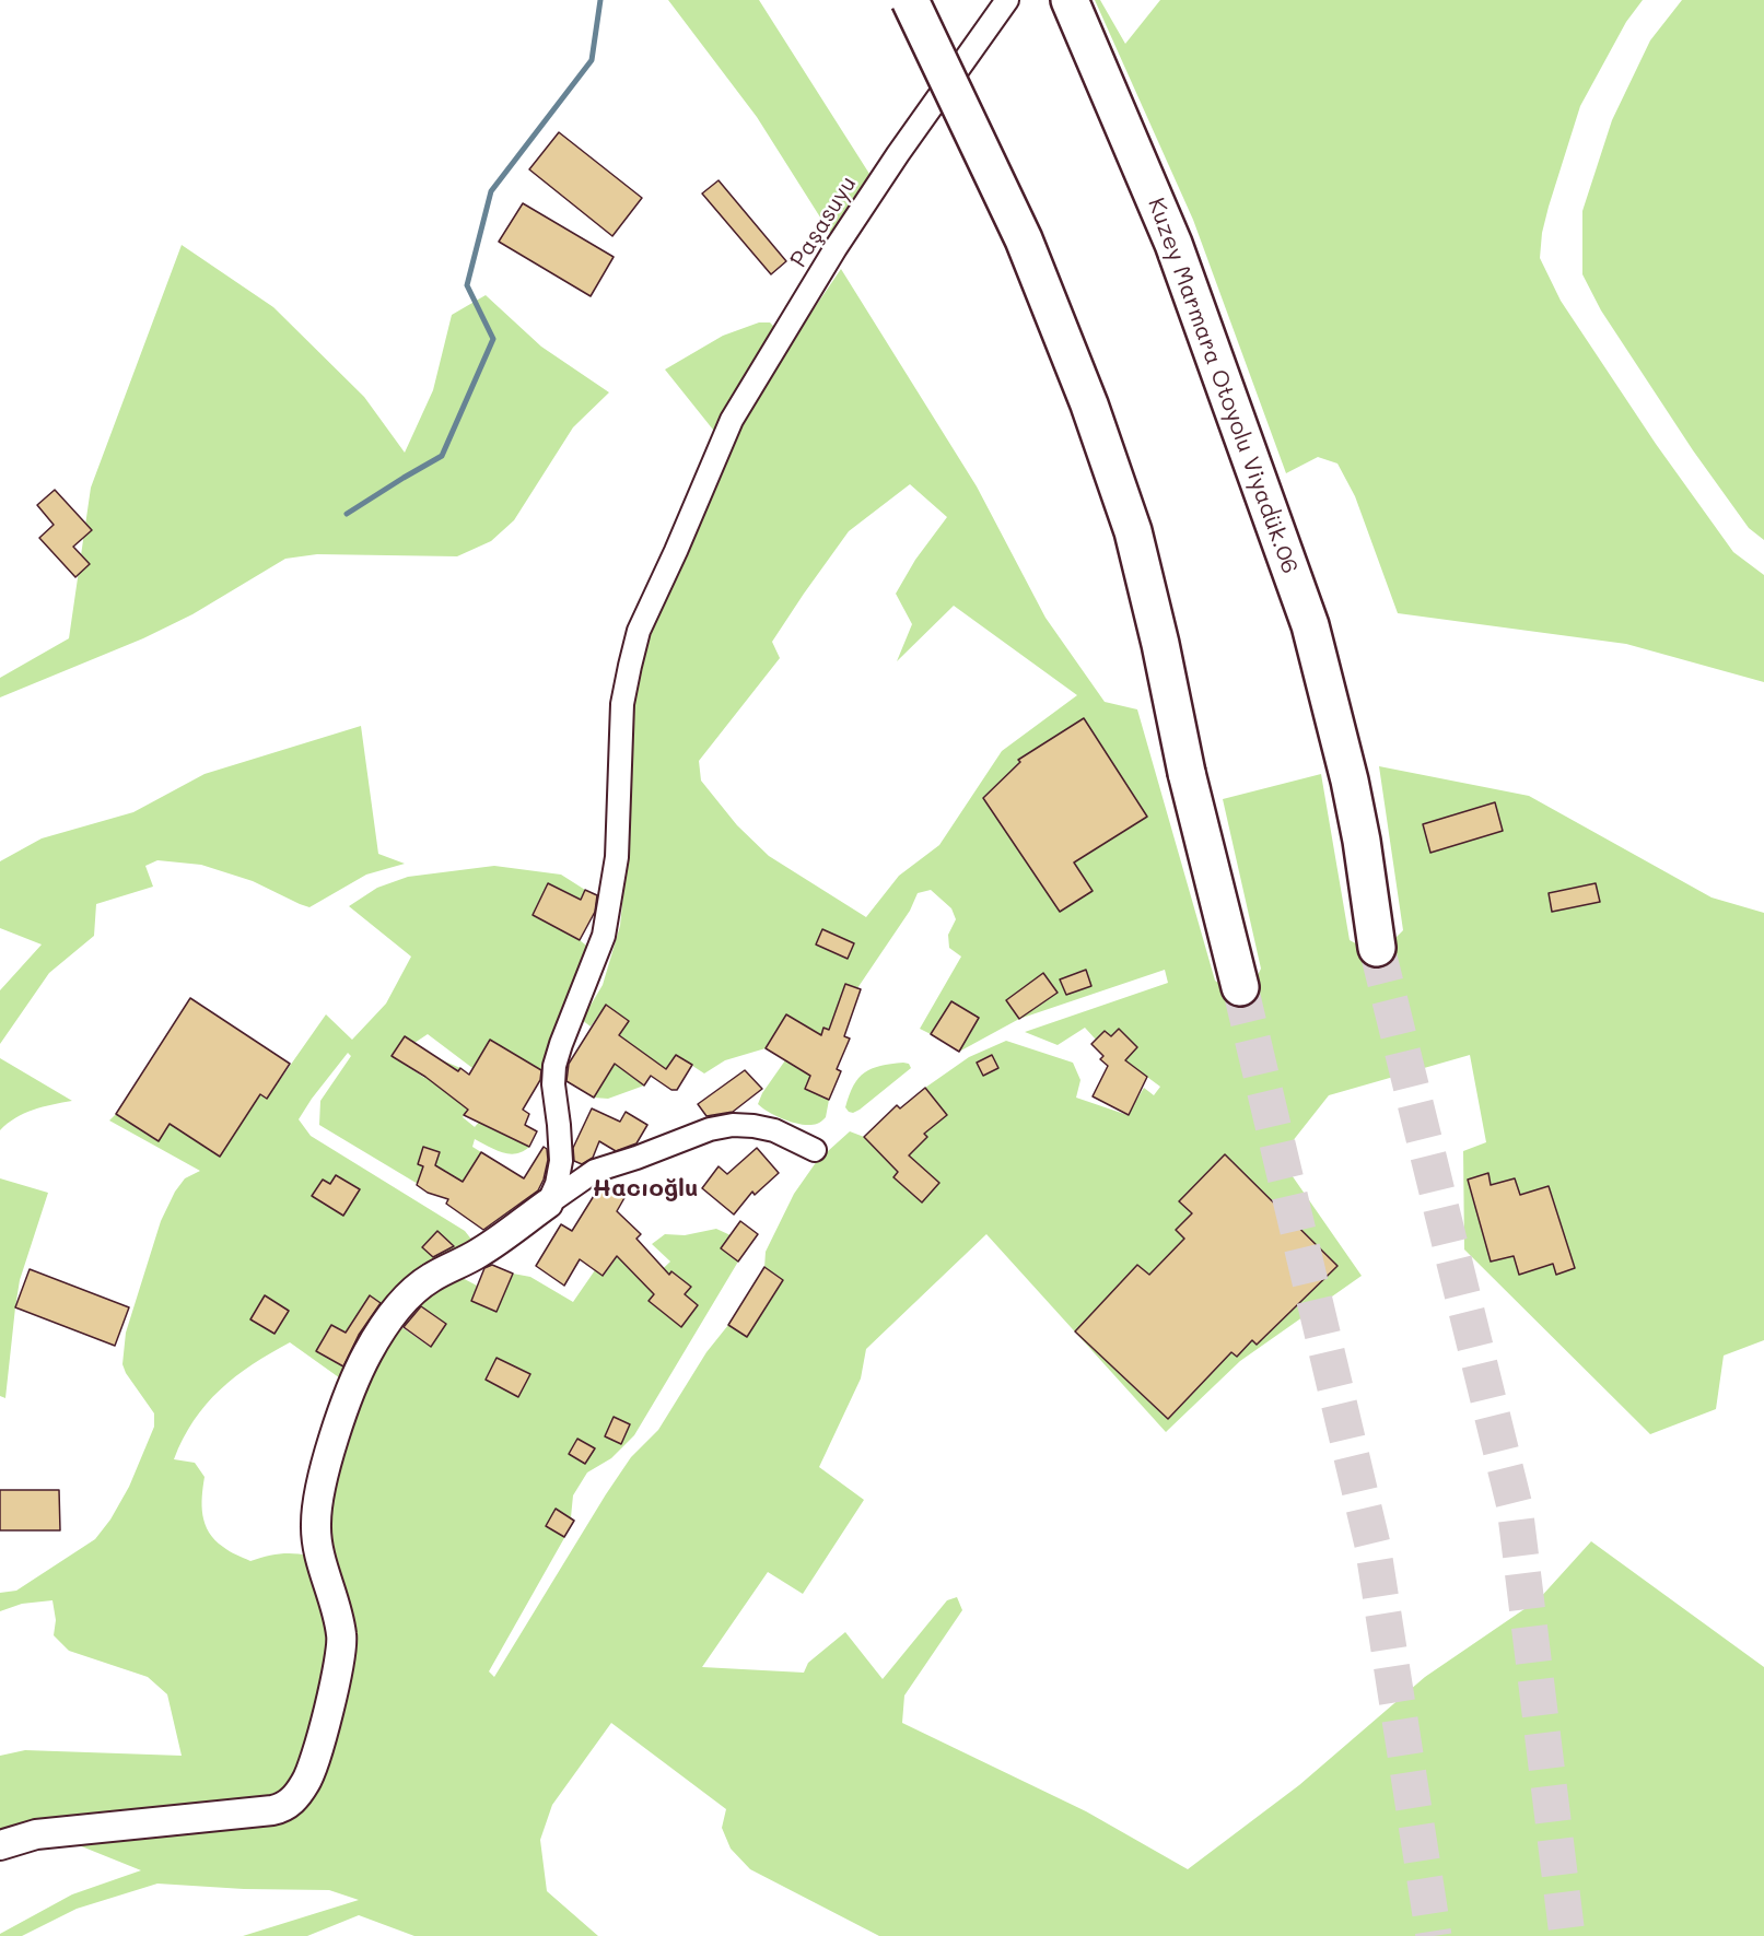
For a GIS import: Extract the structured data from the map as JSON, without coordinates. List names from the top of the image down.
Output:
{
  "streets": {
    "highway": ["Kuzey Marmara Otoyolu Viyadük.06"],
    "street": ["Paşasuyu"]
  },
  "districts": ["Hacıoğlu"]
}
